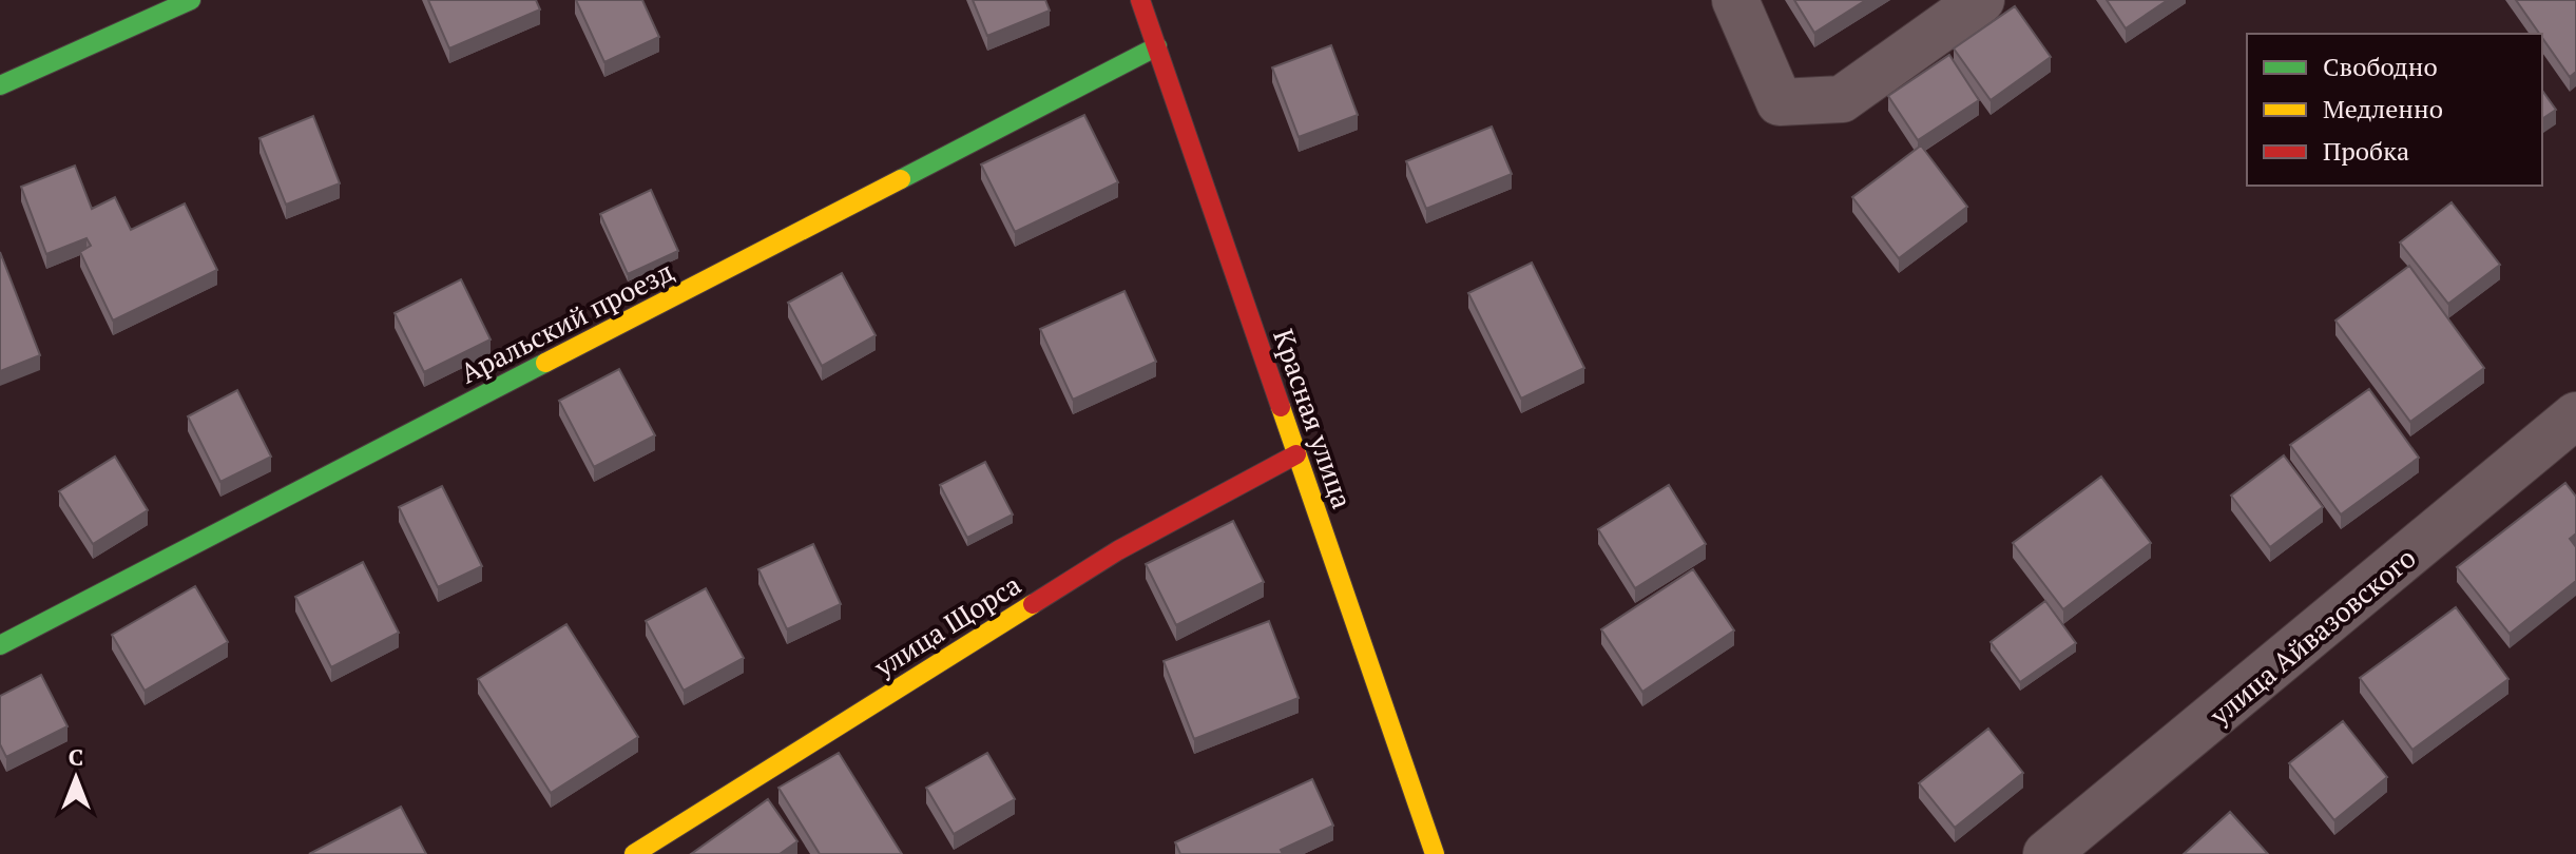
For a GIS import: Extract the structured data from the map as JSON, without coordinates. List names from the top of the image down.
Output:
{
  "streets": {
    "street": [
      "Аральский проезд",
      "Красная улица",
      "улица Щорса",
      "улица Айвазовского"
    ]
  },
  "crossings": [
    ["Аральский проезд", "Красная улица"],
    ["Красная улица", "улица Щорса"]
  ],
  "legend": ["Свободно", "Медленно", "Пробка"],
  "north": "top"
}
